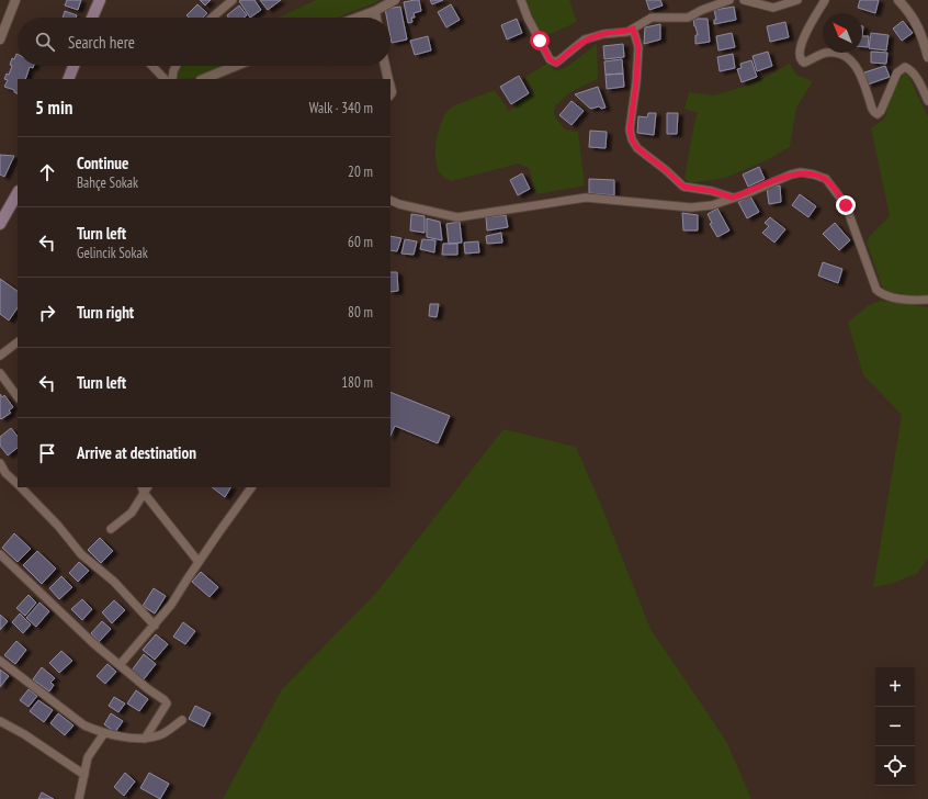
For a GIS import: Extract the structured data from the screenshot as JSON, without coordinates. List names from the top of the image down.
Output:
{
  "north": "top left",
  "page": {
    "search": "Search here",
    "heading": ["5 min", "Walk · 340 m"],
    "list": [
      ["Continue", "Bahçe Sokak", "20 m"],
      ["Turn left", "Gelincik Sokak", "60 m"],
      ["Turn right", "80 m"],
      ["Turn left", "180 m"],
      "Arrive at destination"
    ],
    "map_buttons": ["+", "−"]
  }
}
